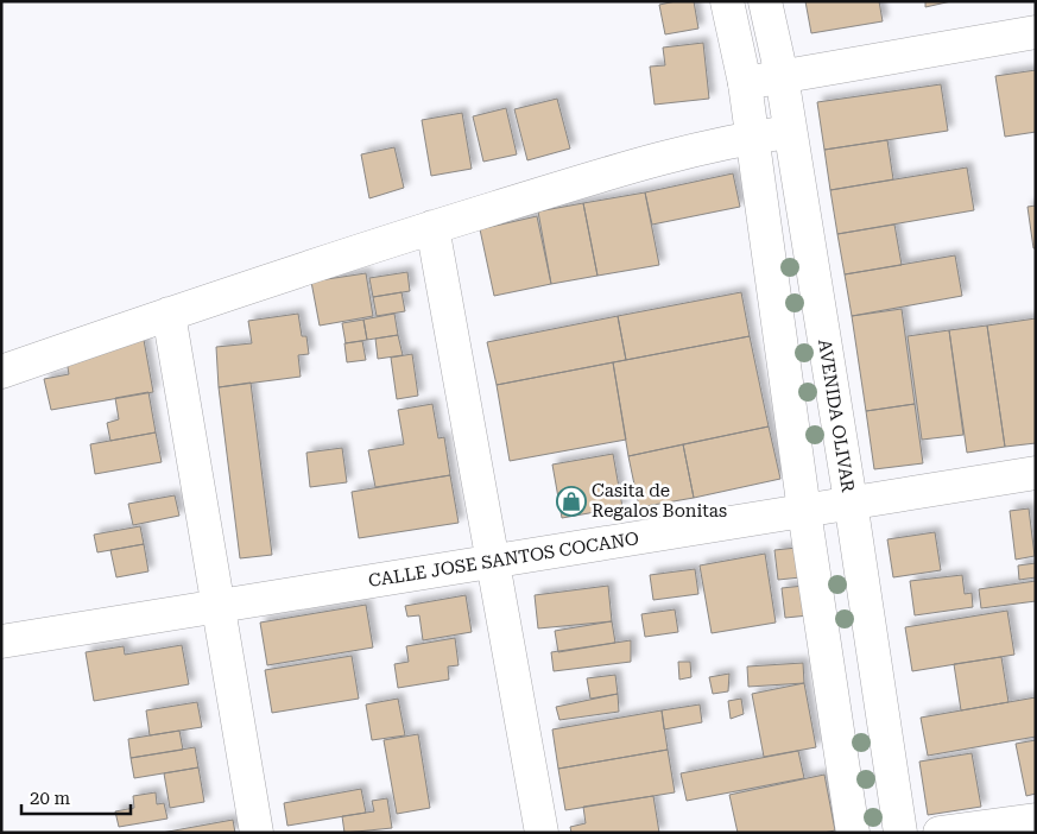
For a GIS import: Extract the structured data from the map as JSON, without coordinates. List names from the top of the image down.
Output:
{
  "streets": {
    "street": ["AVENIDA OLIVAR", "CALLE JOSE SANTOS COCANO"]
  },
  "crossings": [
    ["AVENIDA OLIVAR", "CALLE JOSE SANTOS COCANO"]
  ],
  "places": {
    "shop": ["Casita de Regalos Bonitas"]
  },
  "scale_bar": "20 m"
}
